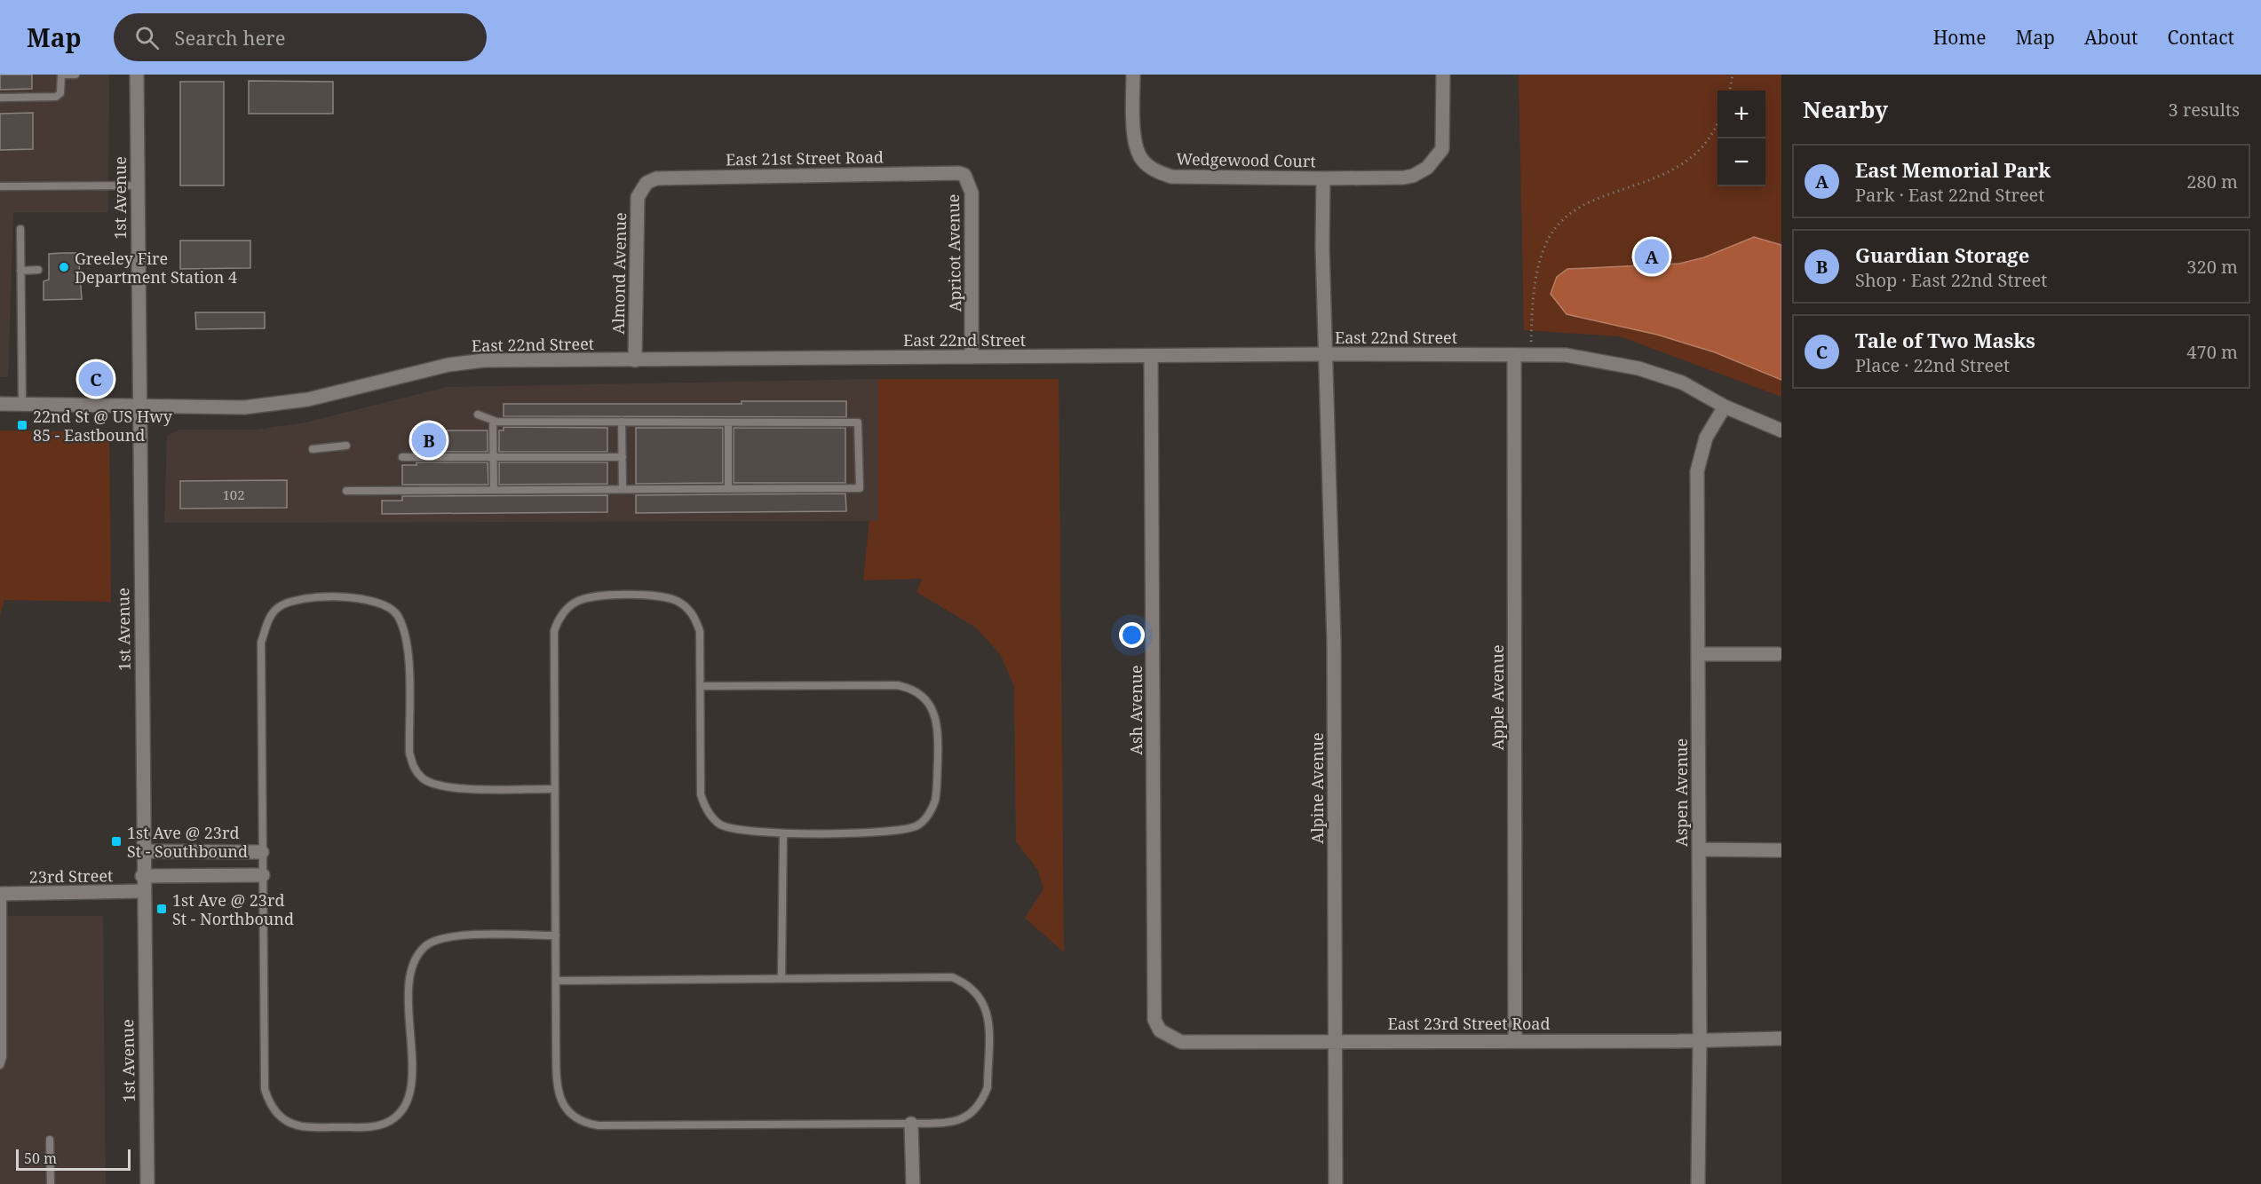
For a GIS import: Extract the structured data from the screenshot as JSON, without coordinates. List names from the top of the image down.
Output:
{
  "streets": {
    "street": [
      "East 21st Street Road",
      "Wedgewood Court",
      "1st Avenue",
      "Apricot Avenue",
      "Almond Avenue",
      "East 22nd Street",
      "Apple Avenue",
      "Ash Avenue",
      "Alpine Avenue",
      "Aspen Avenue",
      "23rd Street",
      "East 23rd Street Road"
    ]
  },
  "crossings": [
    ["East 21st Street Road", "Apricot Avenue"],
    ["East 21st Street Road", "Almond Avenue"],
    ["Wedgewood Court", "East 22nd Street"],
    ["Wedgewood Court", "Alpine Avenue"],
    ["1st Avenue", "East 22nd Street"],
    ["1st Avenue", "23rd Street"],
    ["Apricot Avenue", "East 22nd Street"],
    ["Almond Avenue", "East 22nd Street"],
    ["East 22nd Street", "Apple Avenue"],
    ["East 22nd Street", "Ash Avenue"],
    ["East 22nd Street", "Aspen Avenue"],
    ["Apple Avenue", "East 23rd Street Road"],
    ["Ash Avenue", "East 23rd Street Road"],
    ["Alpine Avenue", "East 23rd Street Road"],
    ["Aspen Avenue", "East 23rd Street Road"]
  ],
  "places": {
    "other": ["Greeley Fire Department Station 4"],
    "transit": ["22nd St @ US Hwy 85 - Eastbound", "1st Ave @ 23rd St - Southbound", "1st Ave @ 23rd St - Northbound"]
  },
  "house_numbers": ["102"],
  "scale_bar": "50 m",
  "page": {
    "header": "Map",
    "search": "Search here",
    "nav": [
      "Home",
      "Map",
      "About",
      "Contact"
    ],
    "heading": ["Nearby", "3 results"],
    "map_buttons": ["+", "−"],
    "list": [
      {
        "mark": "A",
        "name": "East Memorial Park",
        "note": "Park · East 22nd Street",
        "value": "280 m"
      },
      {
        "mark": "B",
        "name": "Guardian Storage",
        "note": "Shop · East 22nd Street",
        "value": "320 m"
      },
      {
        "mark": "C",
        "name": "Tale of Two Masks",
        "note": "Place · 22nd Street",
        "value": "470 m"
      }
    ],
    "pins": ["A", "C", "B"],
    "scale": "50 m"
  }
}
